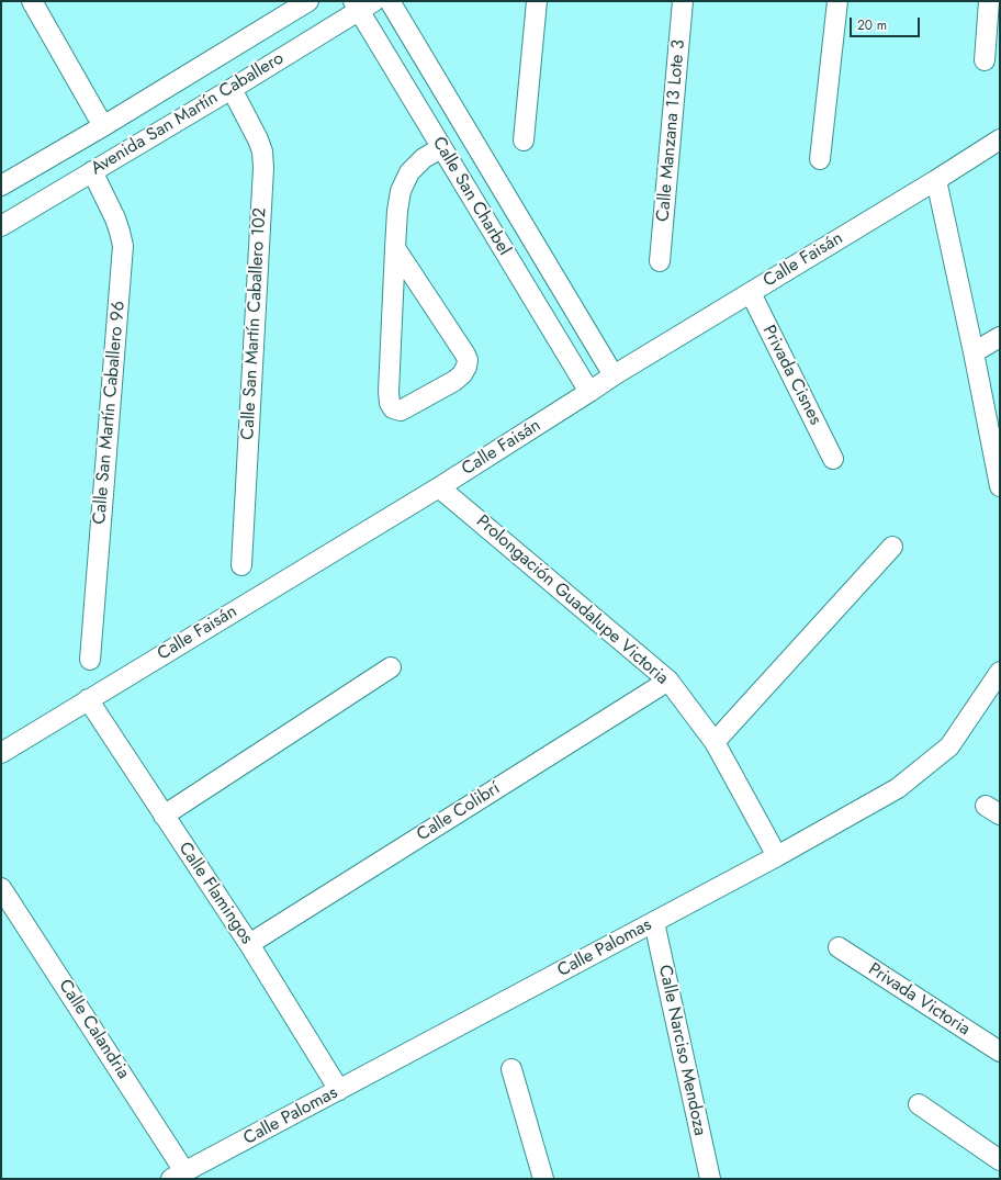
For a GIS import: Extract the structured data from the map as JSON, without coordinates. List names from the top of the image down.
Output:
{
  "streets": {
    "street": [
      "Avenida San Martín Caballero",
      "Calle Manzana 13 Lote 3",
      "Calle San Charbel",
      "Calle Faisán",
      "Calle San Martín Caballero 102",
      "Privada Cisnes",
      "Calle San Martín Caballero 96",
      "Prolongación Guadalupe Victoria",
      "Calle Colibrí",
      "Calle Flamingos",
      "Calle Palomas",
      "Privada Victoria",
      "Calle Calandria",
      "Calle Narciso Mendoza"
    ]
  },
  "crossings": [
    ["Avenida San Martín Caballero", "Calle San Charbel"],
    ["Avenida San Martín Caballero", "Calle San Martín Caballero 102"],
    ["Avenida San Martín Caballero", "Calle San Martín Caballero 96"],
    ["Calle San Charbel", "Calle Faisán"],
    ["Calle Faisán", "Privada Cisnes"],
    ["Calle Faisán", "Prolongación Guadalupe Victoria"],
    ["Calle Faisán", "Calle Flamingos"],
    ["Prolongación Guadalupe Victoria", "Calle Colibrí"],
    ["Prolongación Guadalupe Victoria", "Calle Palomas"],
    ["Calle Colibrí", "Calle Flamingos"],
    ["Calle Flamingos", "Calle Palomas"],
    ["Calle Palomas", "Calle Calandria"],
    ["Calle Palomas", "Calle Narciso Mendoza"]
  ],
  "scale_bar": "20 m"
}
